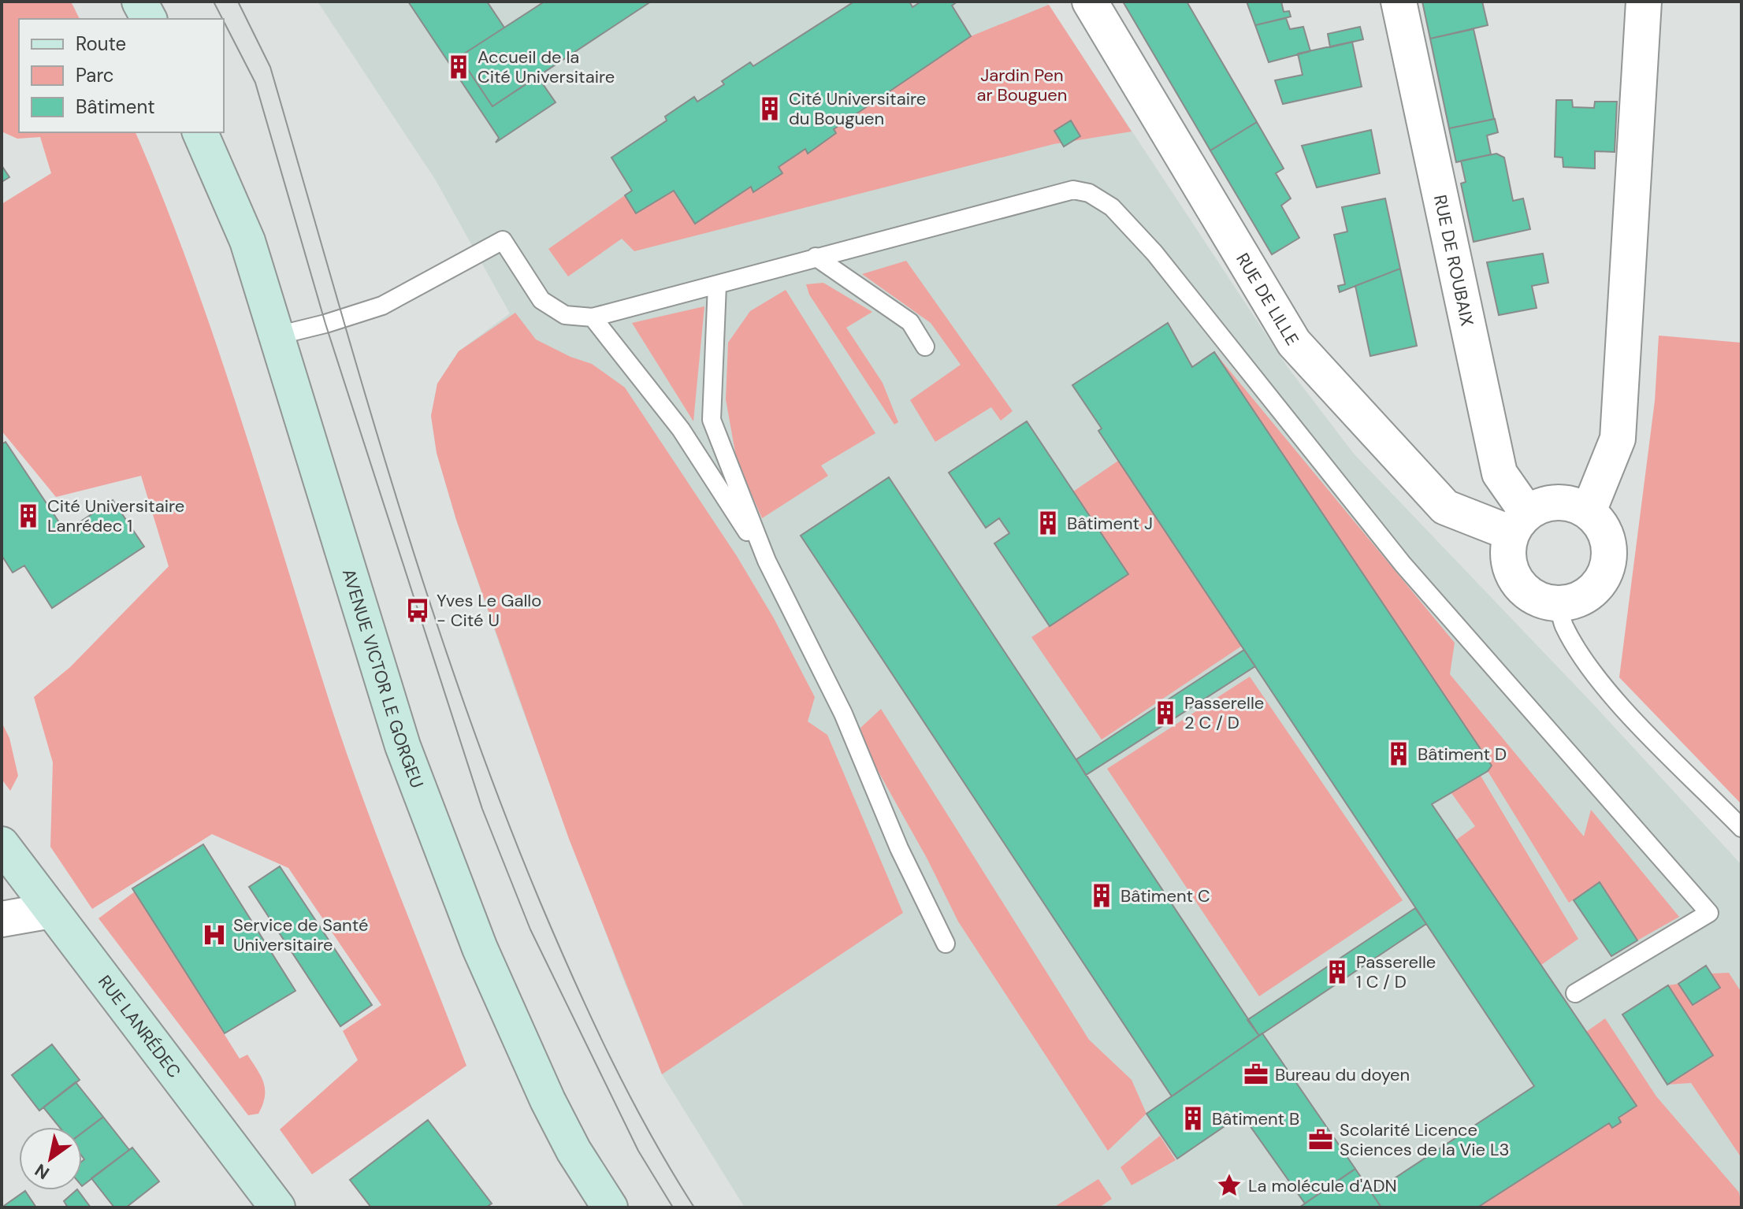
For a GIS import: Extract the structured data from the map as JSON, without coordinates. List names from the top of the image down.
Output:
{
  "streets": {
    "main road": ["AVENUE VICTOR LE GORGEU", "RUE LANRÉDEC"],
    "street": ["RUE DE ROUBAIX", "RUE DE LILLE"]
  },
  "crossings": [
    ["RUE DE ROUBAIX", "RUE DE LILLE"]
  ],
  "parks": ["Jardin Pen ar Bouguen"],
  "places": {
    "building": [
      "Accueil de la Cité Universitaire",
      "Cité Universitaire du Bouguen",
      "Cité Universitaire Lanrédec 1",
      "Bâtiment J",
      "Passerelle 2 C / D",
      "Bâtiment D",
      "Bâtiment C",
      "Passerelle 1 C / D",
      "Bâtiment B"
    ],
    "bus stop": ["Yves Le Gallo - Cité U"],
    "hospital": ["Service de Santé Universitaire"],
    "office": ["Bureau du doyen", "Scolarité Licence Sciences de la Vie L3"],
    "place": ["La molécule d'ADN"]
  },
  "legend": ["Route", "Parc", "Bâtiment"],
  "north": "bottom left"
}
